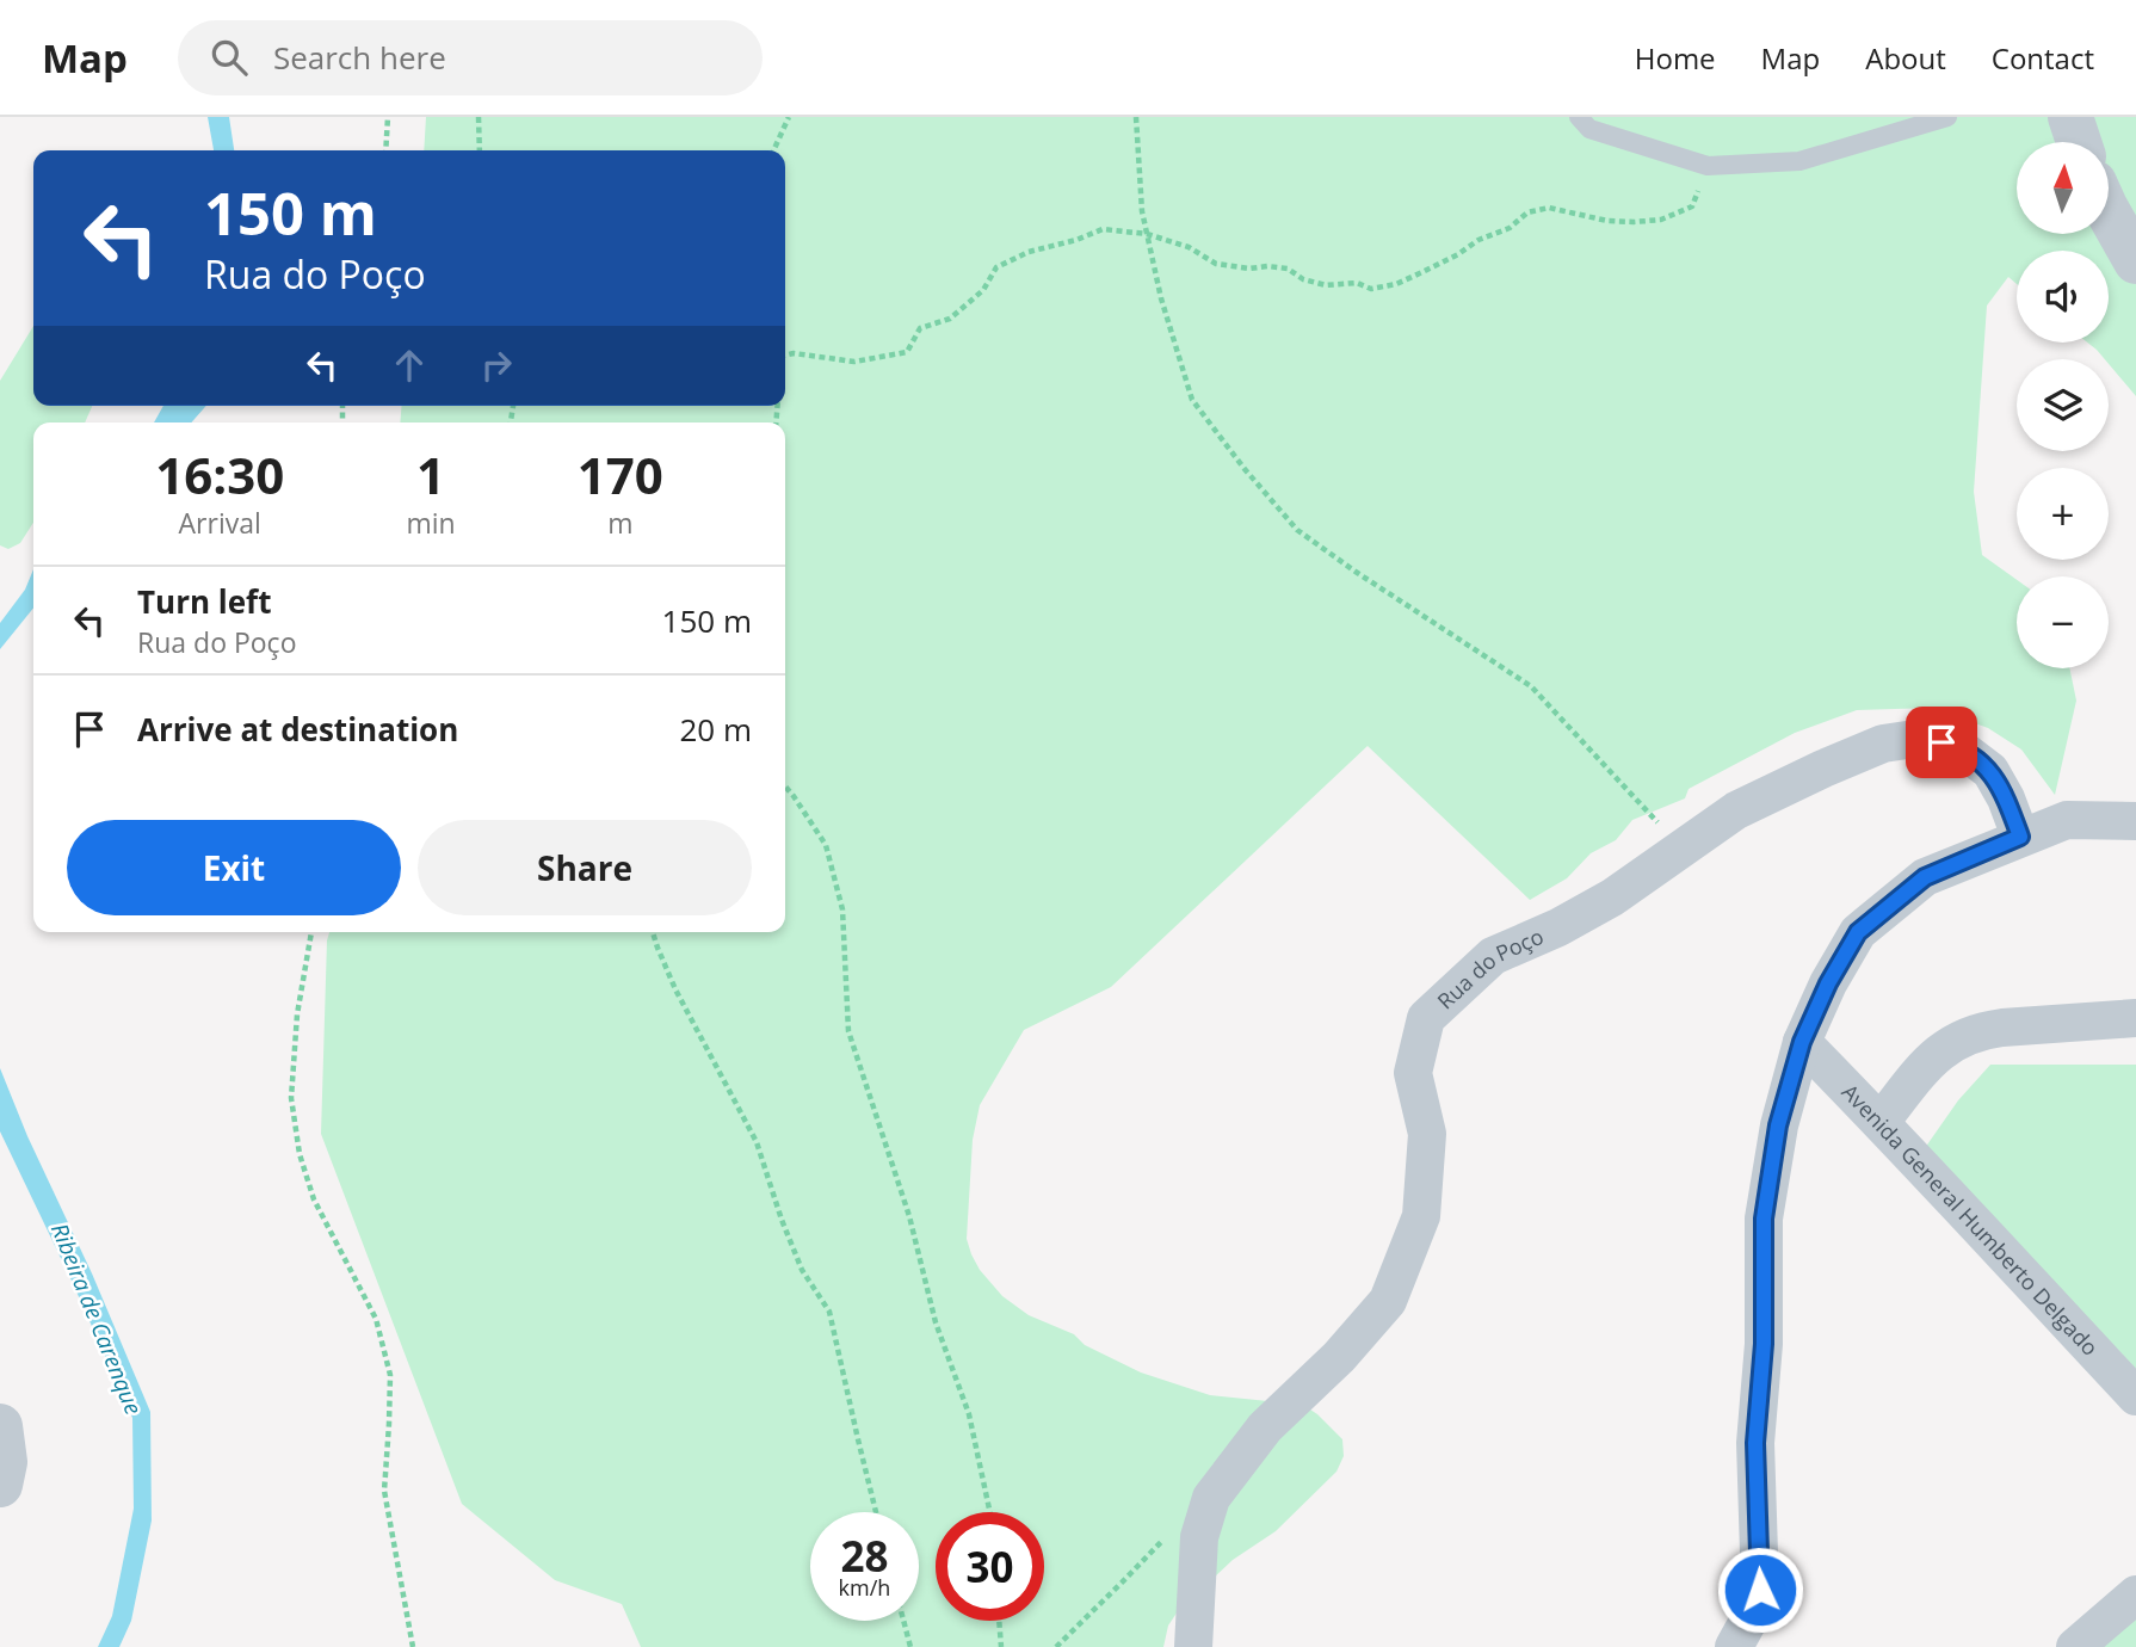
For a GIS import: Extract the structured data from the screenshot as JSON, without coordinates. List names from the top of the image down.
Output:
{
  "streets": {
    "street": ["Rua do Poço", "Avenida General Humberto Delgado"]
  },
  "water": ["Ribeira de Carenque"],
  "north": "top",
  "page": {
    "header": "Map",
    "search": "Search here",
    "nav": [
      "Home",
      "Map",
      "About",
      "Contact"
    ],
    "map_buttons": ["+", "−"],
    "turn": ["150 m", "Rua do Poço"],
    "eta": [
      "16:30",
      "Arrival",
      "1",
      "min",
      "170",
      "m"
    ],
    "list": [
      {
        "name": "Turn left",
        "note": "Rua do Poço",
        "value": "150 m"
      },
      {
        "name": "Arrive at destination",
        "value": "20 m"
      }
    ],
    "buttons": ["Exit", "Share"],
    "speed": "28 km/h",
    "limit": "30"
  }
}
